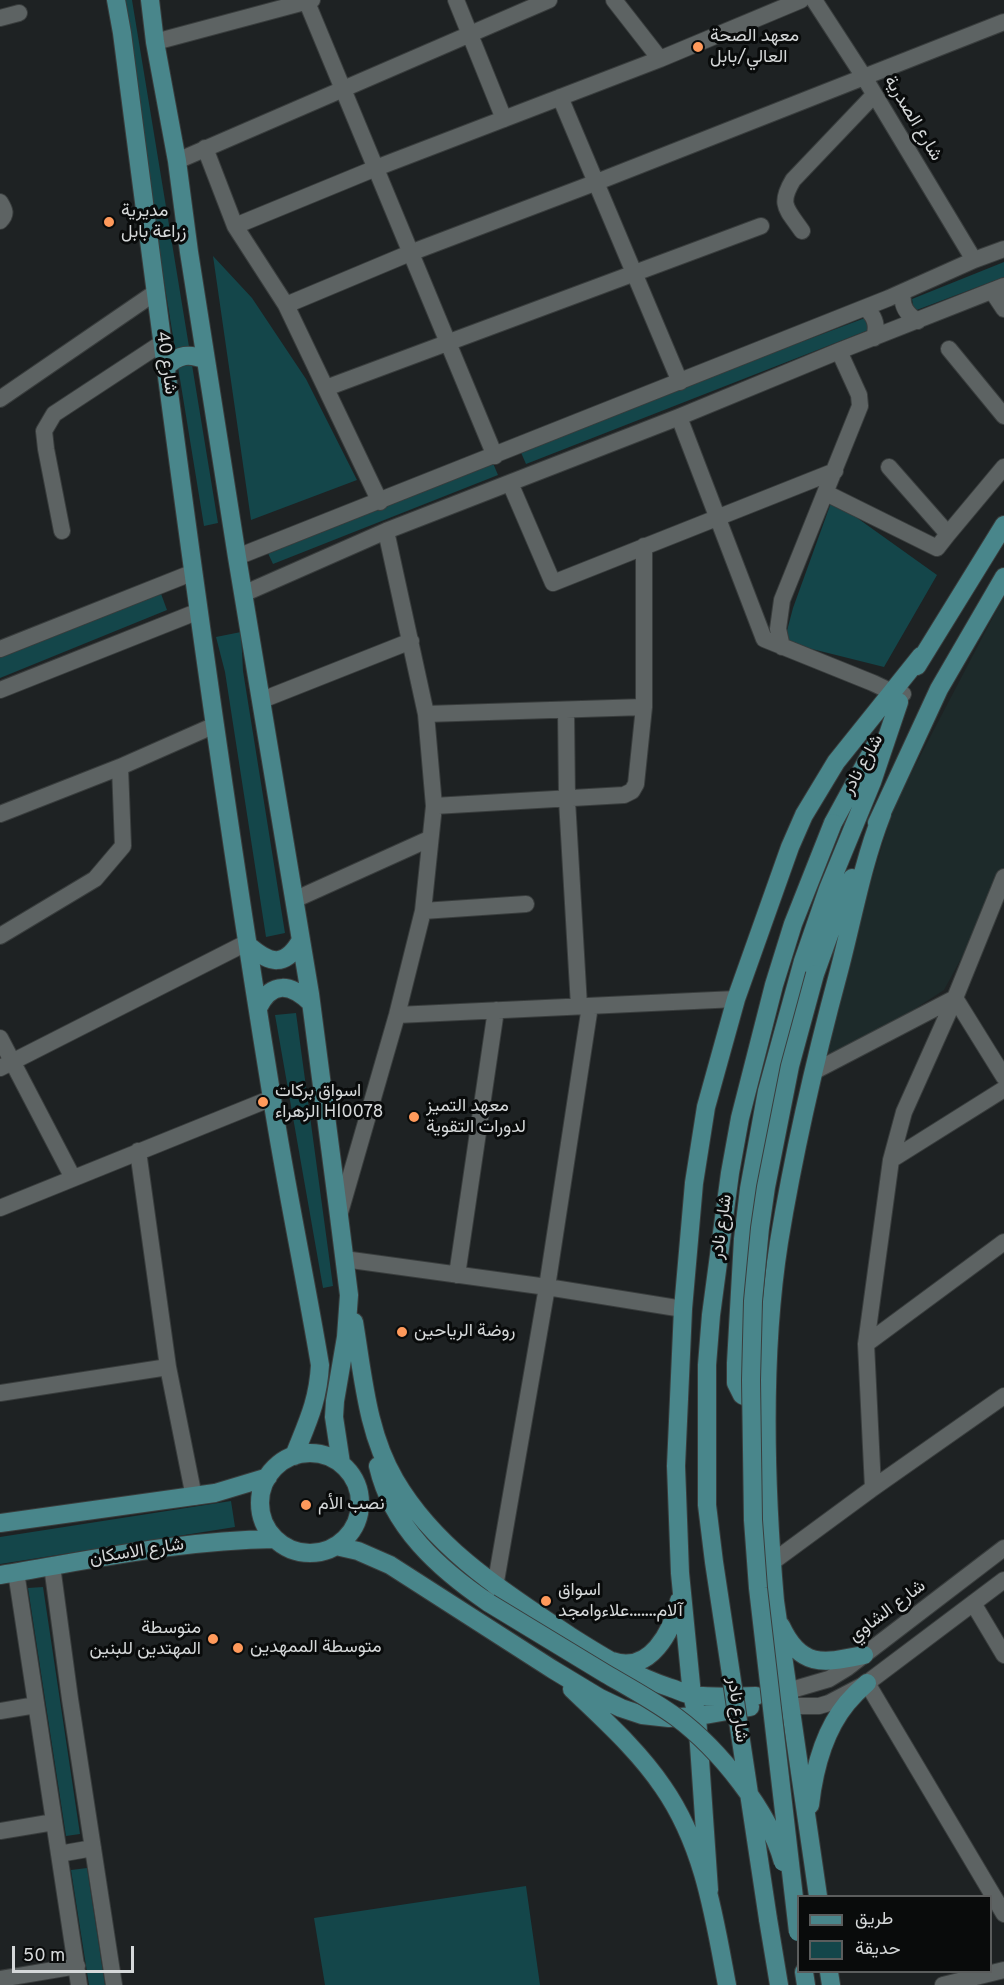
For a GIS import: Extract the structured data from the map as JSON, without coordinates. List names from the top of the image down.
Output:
{
  "streets": {
    "main road": ["شارع 40", "شارع نادر", "شارع الاسكان"],
    "street": ["شارع الصدرية", "شارع الشاوي"]
  },
  "crossings": [
    ["شارع 40", "شارع الاسكان"]
  ],
  "places": [
    "معهد الصحة العالي/بابل",
    "مديرية زراعة بابل",
    "اسواق بركات الزهراء Hl0078",
    "معهد التميز لدورات التقوية",
    "روضة الرياحين",
    "نصب الأم",
    "اسواق آلام.......علاءوامجد",
    "متوسطة المهتدين للبنين",
    "متوسطة الممهدين"
  ],
  "legend": ["طريق", "حديقة"],
  "scale_bar": "50 m"
}
